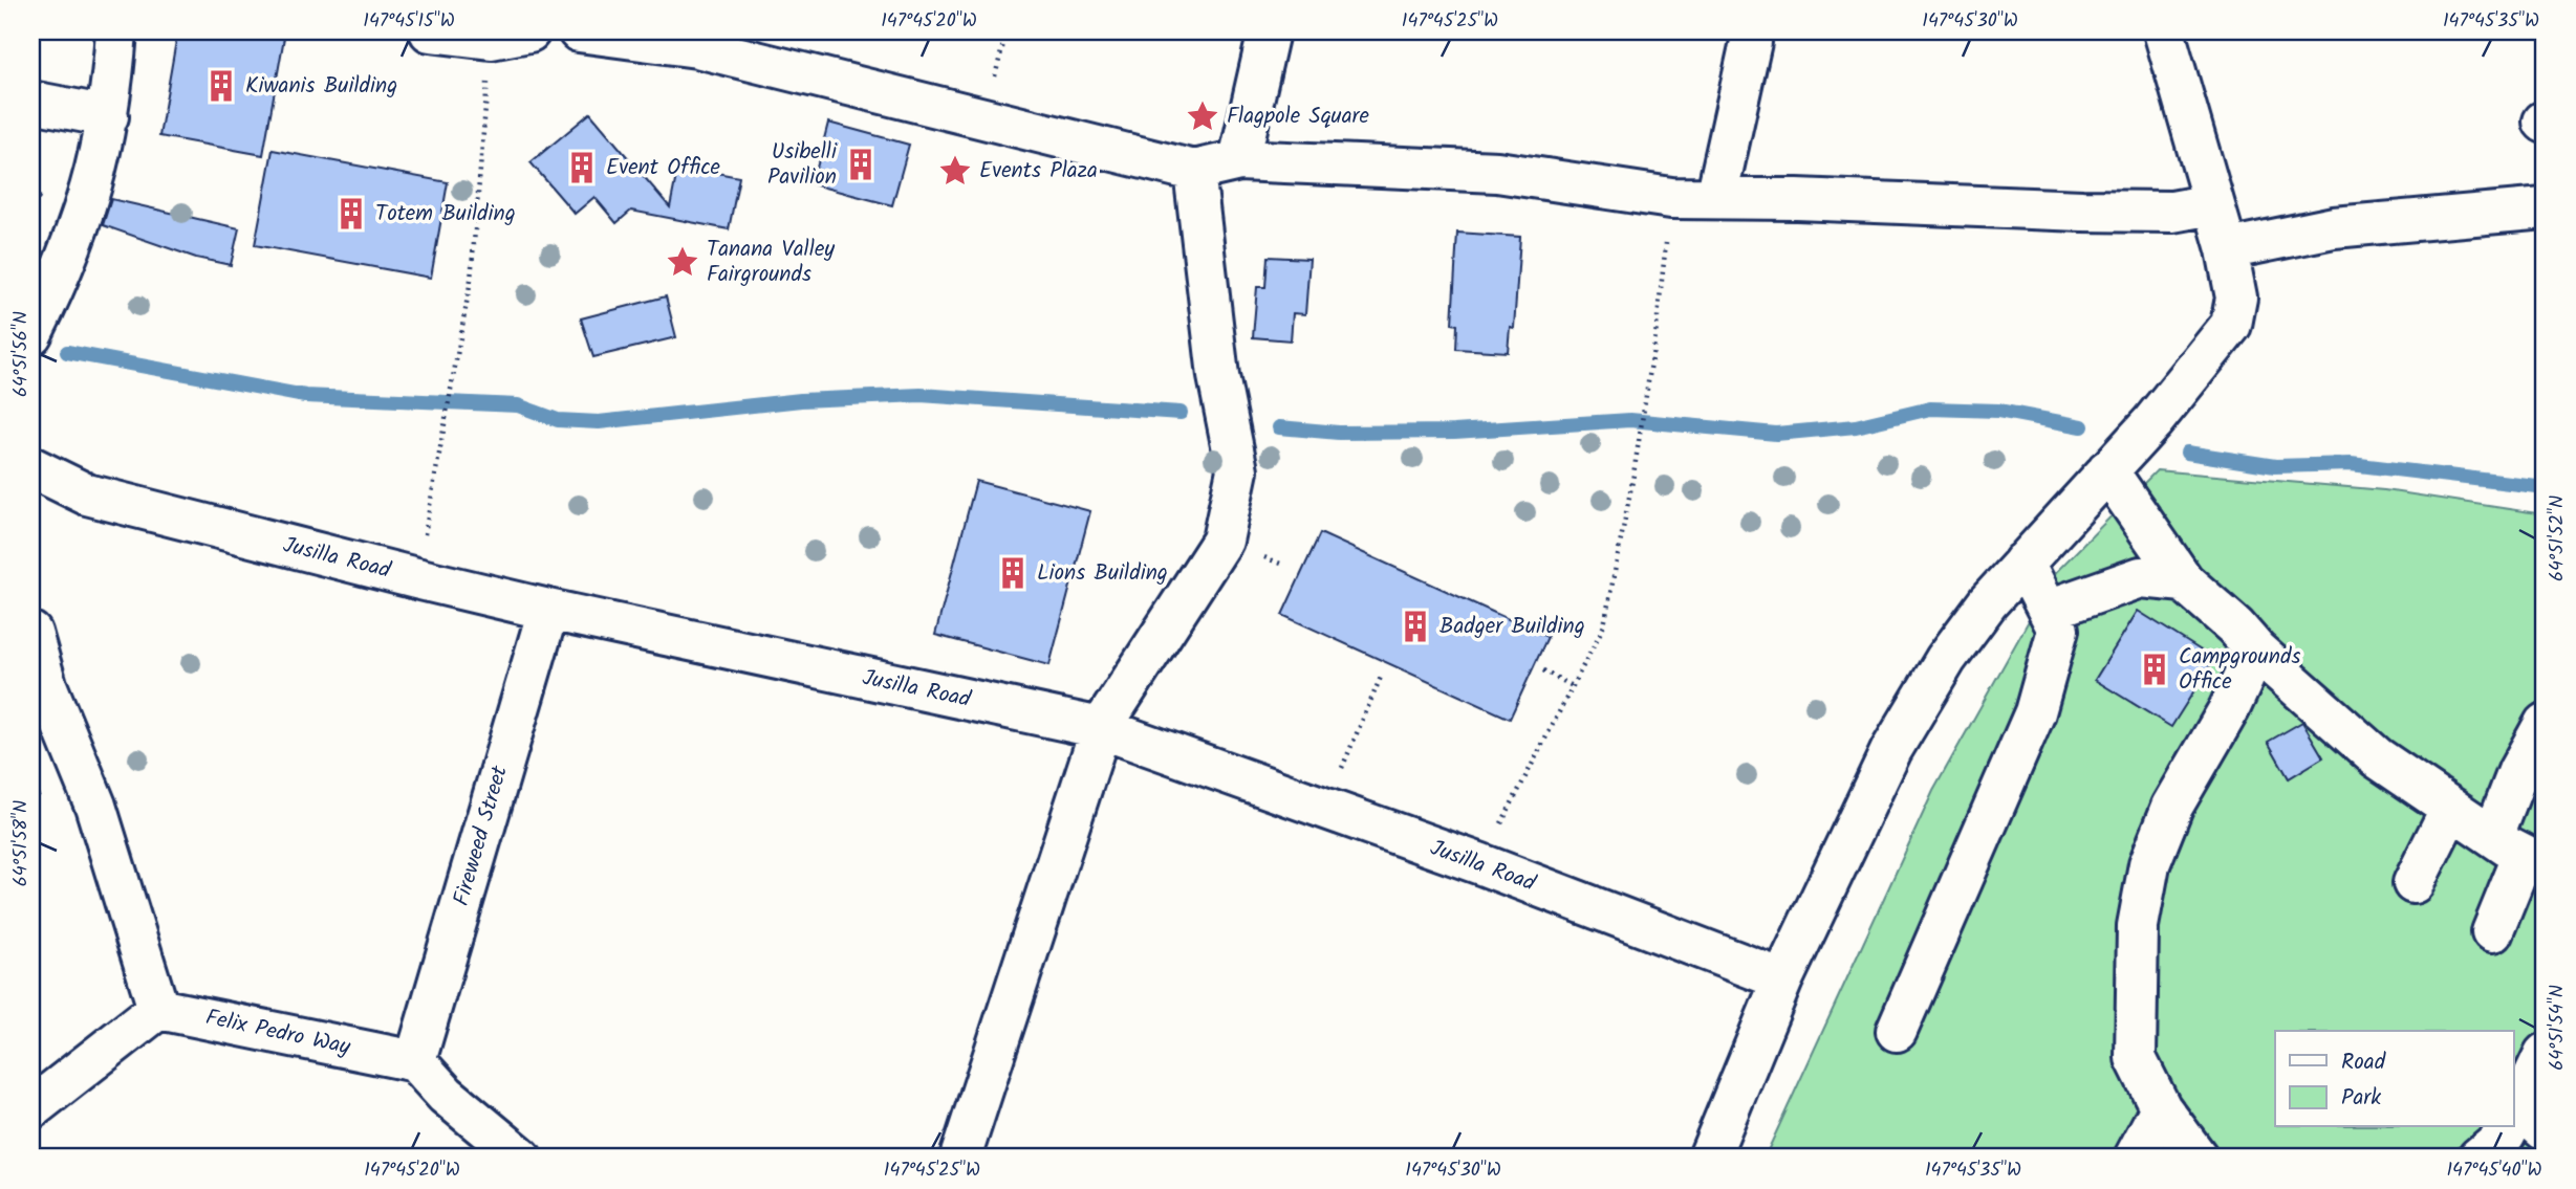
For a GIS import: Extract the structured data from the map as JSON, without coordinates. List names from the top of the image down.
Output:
{
  "streets": {
    "street": ["Jusilla Road", "Fireweed Street", "Felix Pedro Way"]
  },
  "crossings": [
    ["Jusilla Road", "Fireweed Street"],
    ["Fireweed Street", "Felix Pedro Way"]
  ],
  "places": {
    "building": [
      "Kiwanis Building",
      "Usibelli Pavilion",
      "Event Office",
      "Totem Building",
      "Lions Building",
      "Badger Building",
      "Campgrounds Office"
    ],
    "place": ["Flagpole Square", "Events Plaza", "Tanana Valley Fairgrounds"]
  },
  "legend": ["Road", "Park"],
  "coordinates": [
    "147°45'15\"W",
    "147°45'20\"W",
    "147°45'25\"W",
    "147°45'30\"W",
    "147°45'35\"W",
    "64°51'56\"N",
    "64°51'52\"N",
    "64°51'58\"N",
    "64°51'54\"N",
    "147°45'40\"W"
  ]
}
